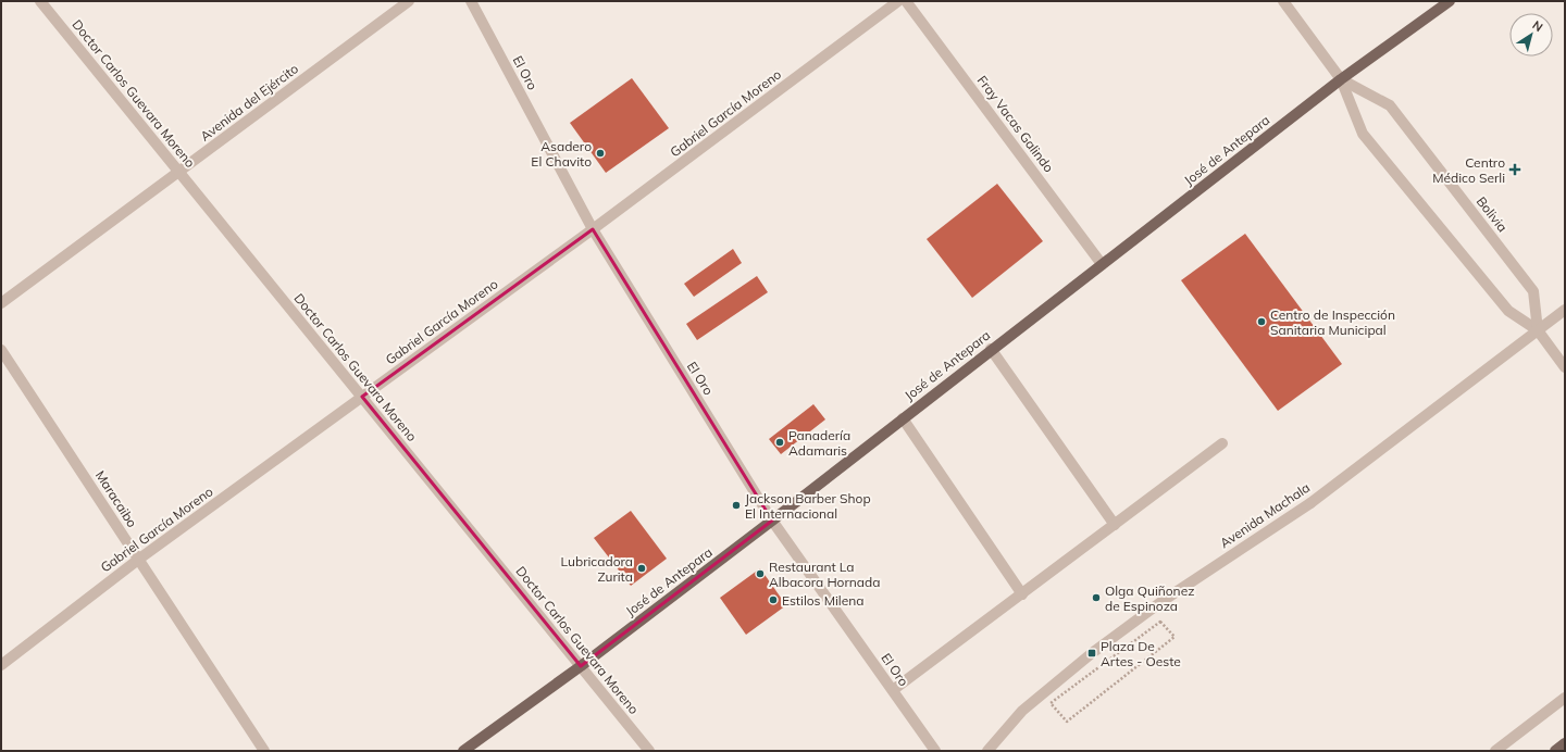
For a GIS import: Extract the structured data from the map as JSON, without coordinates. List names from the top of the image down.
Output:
{
  "streets": {
    "main road": ["José de Antepara"],
    "street": [
      "El Oro",
      "Doctor Carlos Guevara Moreno",
      "Avenida del Ejército",
      "Gabriel García Moreno",
      "Fray Vacas Galindo",
      "Bolivia",
      "Maracaibo",
      "Avenida Machala"
    ]
  },
  "crossings": [
    ["El Oro", "Gabriel García Moreno"],
    ["El Oro", "José de Antepara"],
    ["Doctor Carlos Guevara Moreno", "Avenida del Ejército"],
    ["Doctor Carlos Guevara Moreno", "Gabriel García Moreno"],
    ["Doctor Carlos Guevara Moreno", "José de Antepara"],
    ["Gabriel García Moreno", "Maracaibo"],
    ["Fray Vacas Galindo", "José de Antepara"],
    ["José de Antepara", "Bolivia"],
    ["Bolivia", "Avenida Machala"]
  ],
  "places": {
    "other": [
      "Asadero El Chavito",
      "Centro de Inspección Sanitaria Municipal",
      "Panadería Adamaris",
      "Jackson Barber Shop El Internacional",
      "Lubricadora Zurita",
      "Restaurant La Albacora Hornada",
      "Olga Quiñonez de Espinoza",
      "Estilos Milena"
    ],
    "health": ["Centro Médico Serli"],
    "transit": ["Plaza De Artes - Oeste"]
  },
  "north": "top right"
}
